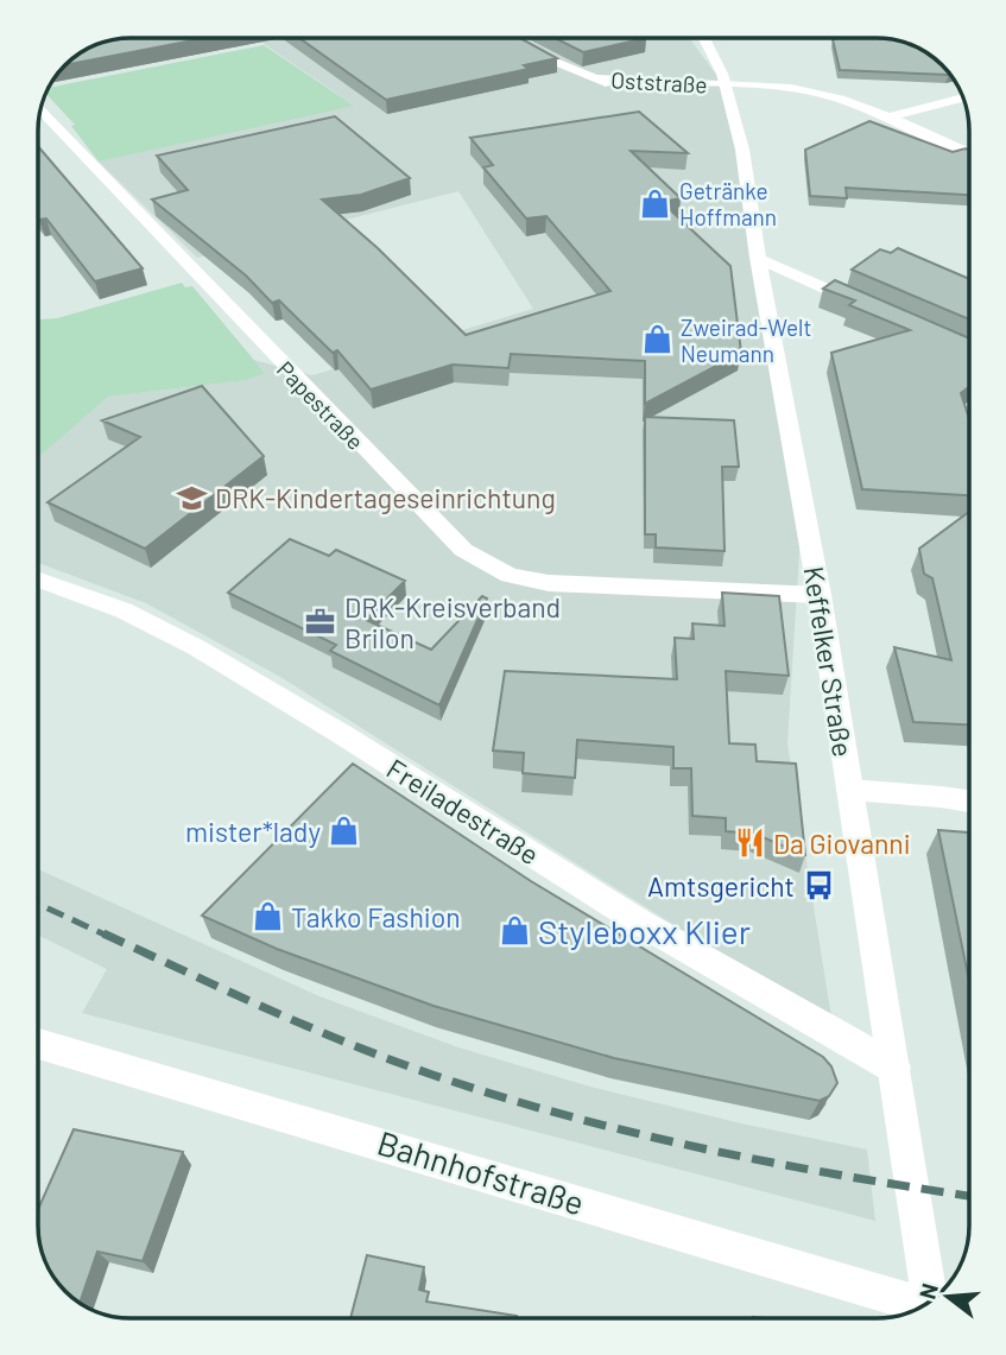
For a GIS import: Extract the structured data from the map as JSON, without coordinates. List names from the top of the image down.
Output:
{
  "streets": {
    "street": [
      "Oststraße",
      "Papestraße",
      "Keffelker Straße",
      "Freiladestraße",
      "Bahnhofstraße"
    ]
  },
  "crossings": [
    ["Oststraße", "Keffelker Straße"],
    ["Papestraße", "Keffelker Straße"],
    ["Keffelker Straße", "Freiladestraße"]
  ],
  "places": {
    "shop": [
      "Getränke Hoffmann",
      "Zweirad-Welt Neumann",
      "mister*lady",
      "Takko Fashion",
      "Styleboxx Klier"
    ],
    "school or university": ["DRK-Kindertageseinrichtung"],
    "office": ["DRK-Kreisverband Brilon"],
    "restaurant": ["Da Giovanni"],
    "bus stop": ["Amtsgericht"]
  },
  "north": "left"
}
